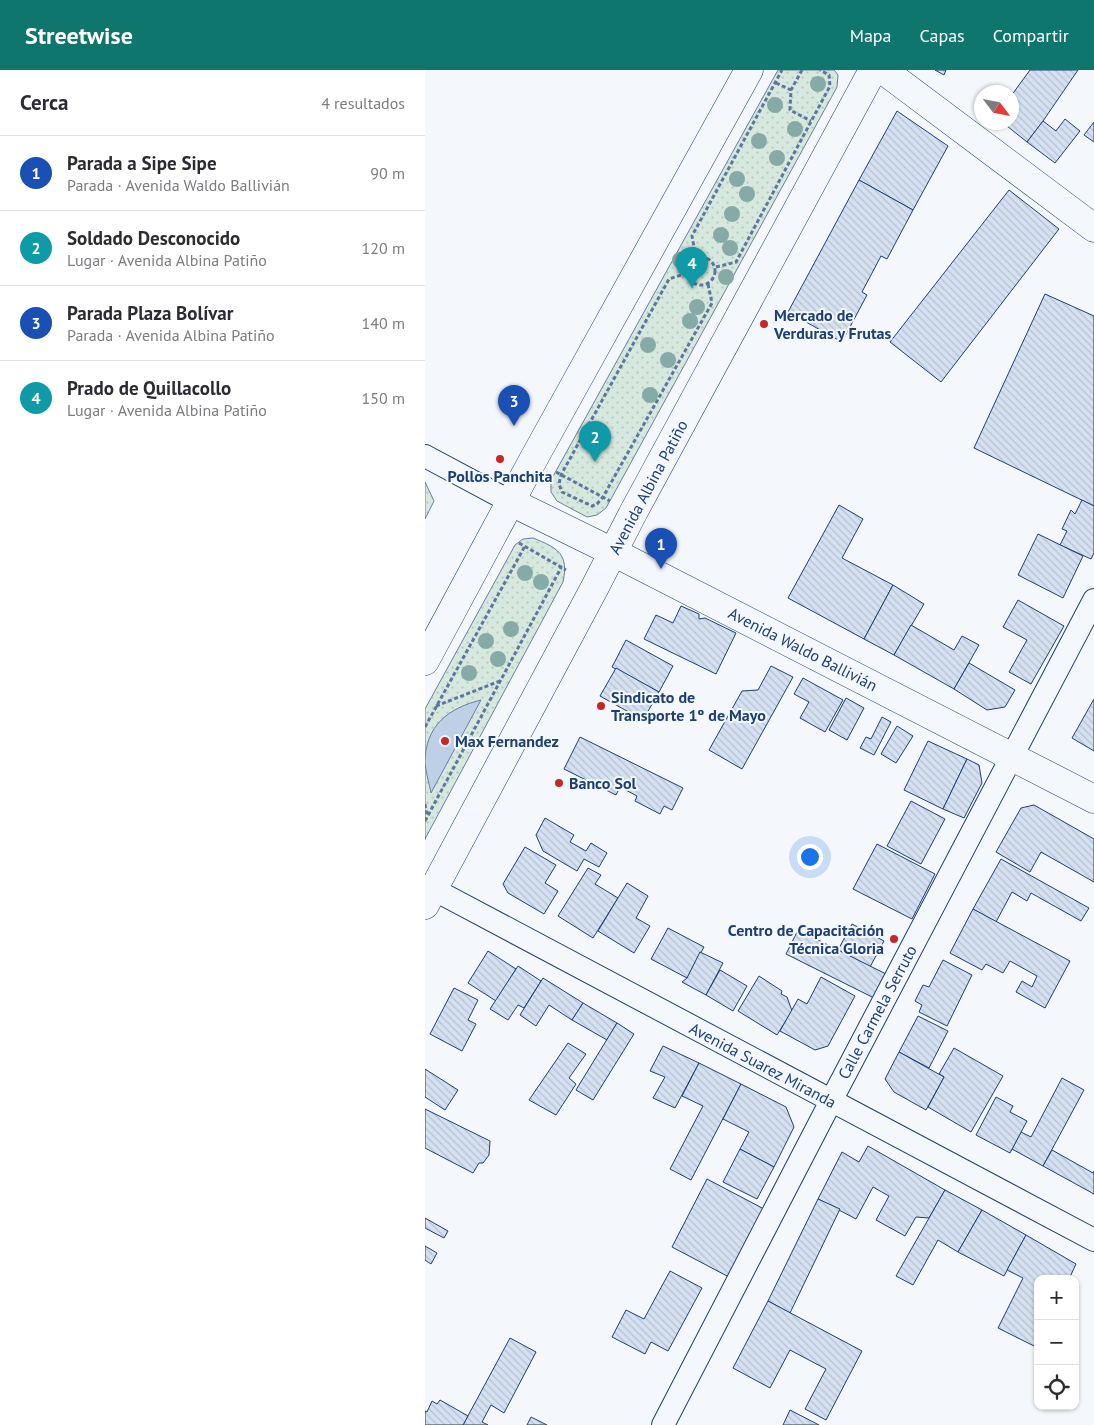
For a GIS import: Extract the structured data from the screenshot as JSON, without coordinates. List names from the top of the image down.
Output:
{
  "streets": {
    "main road": ["Avenida Albina Patiño", "Avenida Waldo Ballivián"],
    "street": ["Calle Carmela Serruto", "Avenida Suarez Miranda"]
  },
  "crossings": [
    ["Avenida Albina Patiño", "Avenida Waldo Ballivián"],
    ["Avenida Albina Patiño", "Avenida Suarez Miranda"],
    ["Avenida Waldo Ballivián", "Calle Carmela Serruto"],
    ["Calle Carmela Serruto", "Avenida Suarez Miranda"]
  ],
  "places": [
    "Mercado de Verduras y Frutas",
    "Pollos Panchita",
    "Sindicato de Transporte 1º de Mayo",
    "Max Fernandez",
    "Banco Sol",
    "Centro de Capacitación Técnica Gloria"
  ],
  "north": "bottom right",
  "page": {
    "header": "Streetwise",
    "nav": ["Mapa", "Capas", "Compartir"],
    "heading": ["Cerca", "4 resultados"],
    "list": [
      {
        "mark": "1",
        "name": "Parada a Sipe Sipe",
        "note": "Parada · Avenida Waldo Ballivián",
        "value": "90 m"
      },
      {
        "mark": "2",
        "name": "Soldado Desconocido",
        "note": "Lugar · Avenida Albina Patiño",
        "value": "120 m"
      },
      {
        "mark": "3",
        "name": "Parada Plaza Bolívar",
        "note": "Parada · Avenida Albina Patiño",
        "value": "140 m"
      },
      {
        "mark": "4",
        "name": "Prado de Quillacollo",
        "note": "Lugar · Avenida Albina Patiño",
        "value": "150 m"
      }
    ],
    "pins": [
      "4",
      "3",
      "2",
      "1"
    ],
    "map_buttons": ["+", "−"]
  }
}
